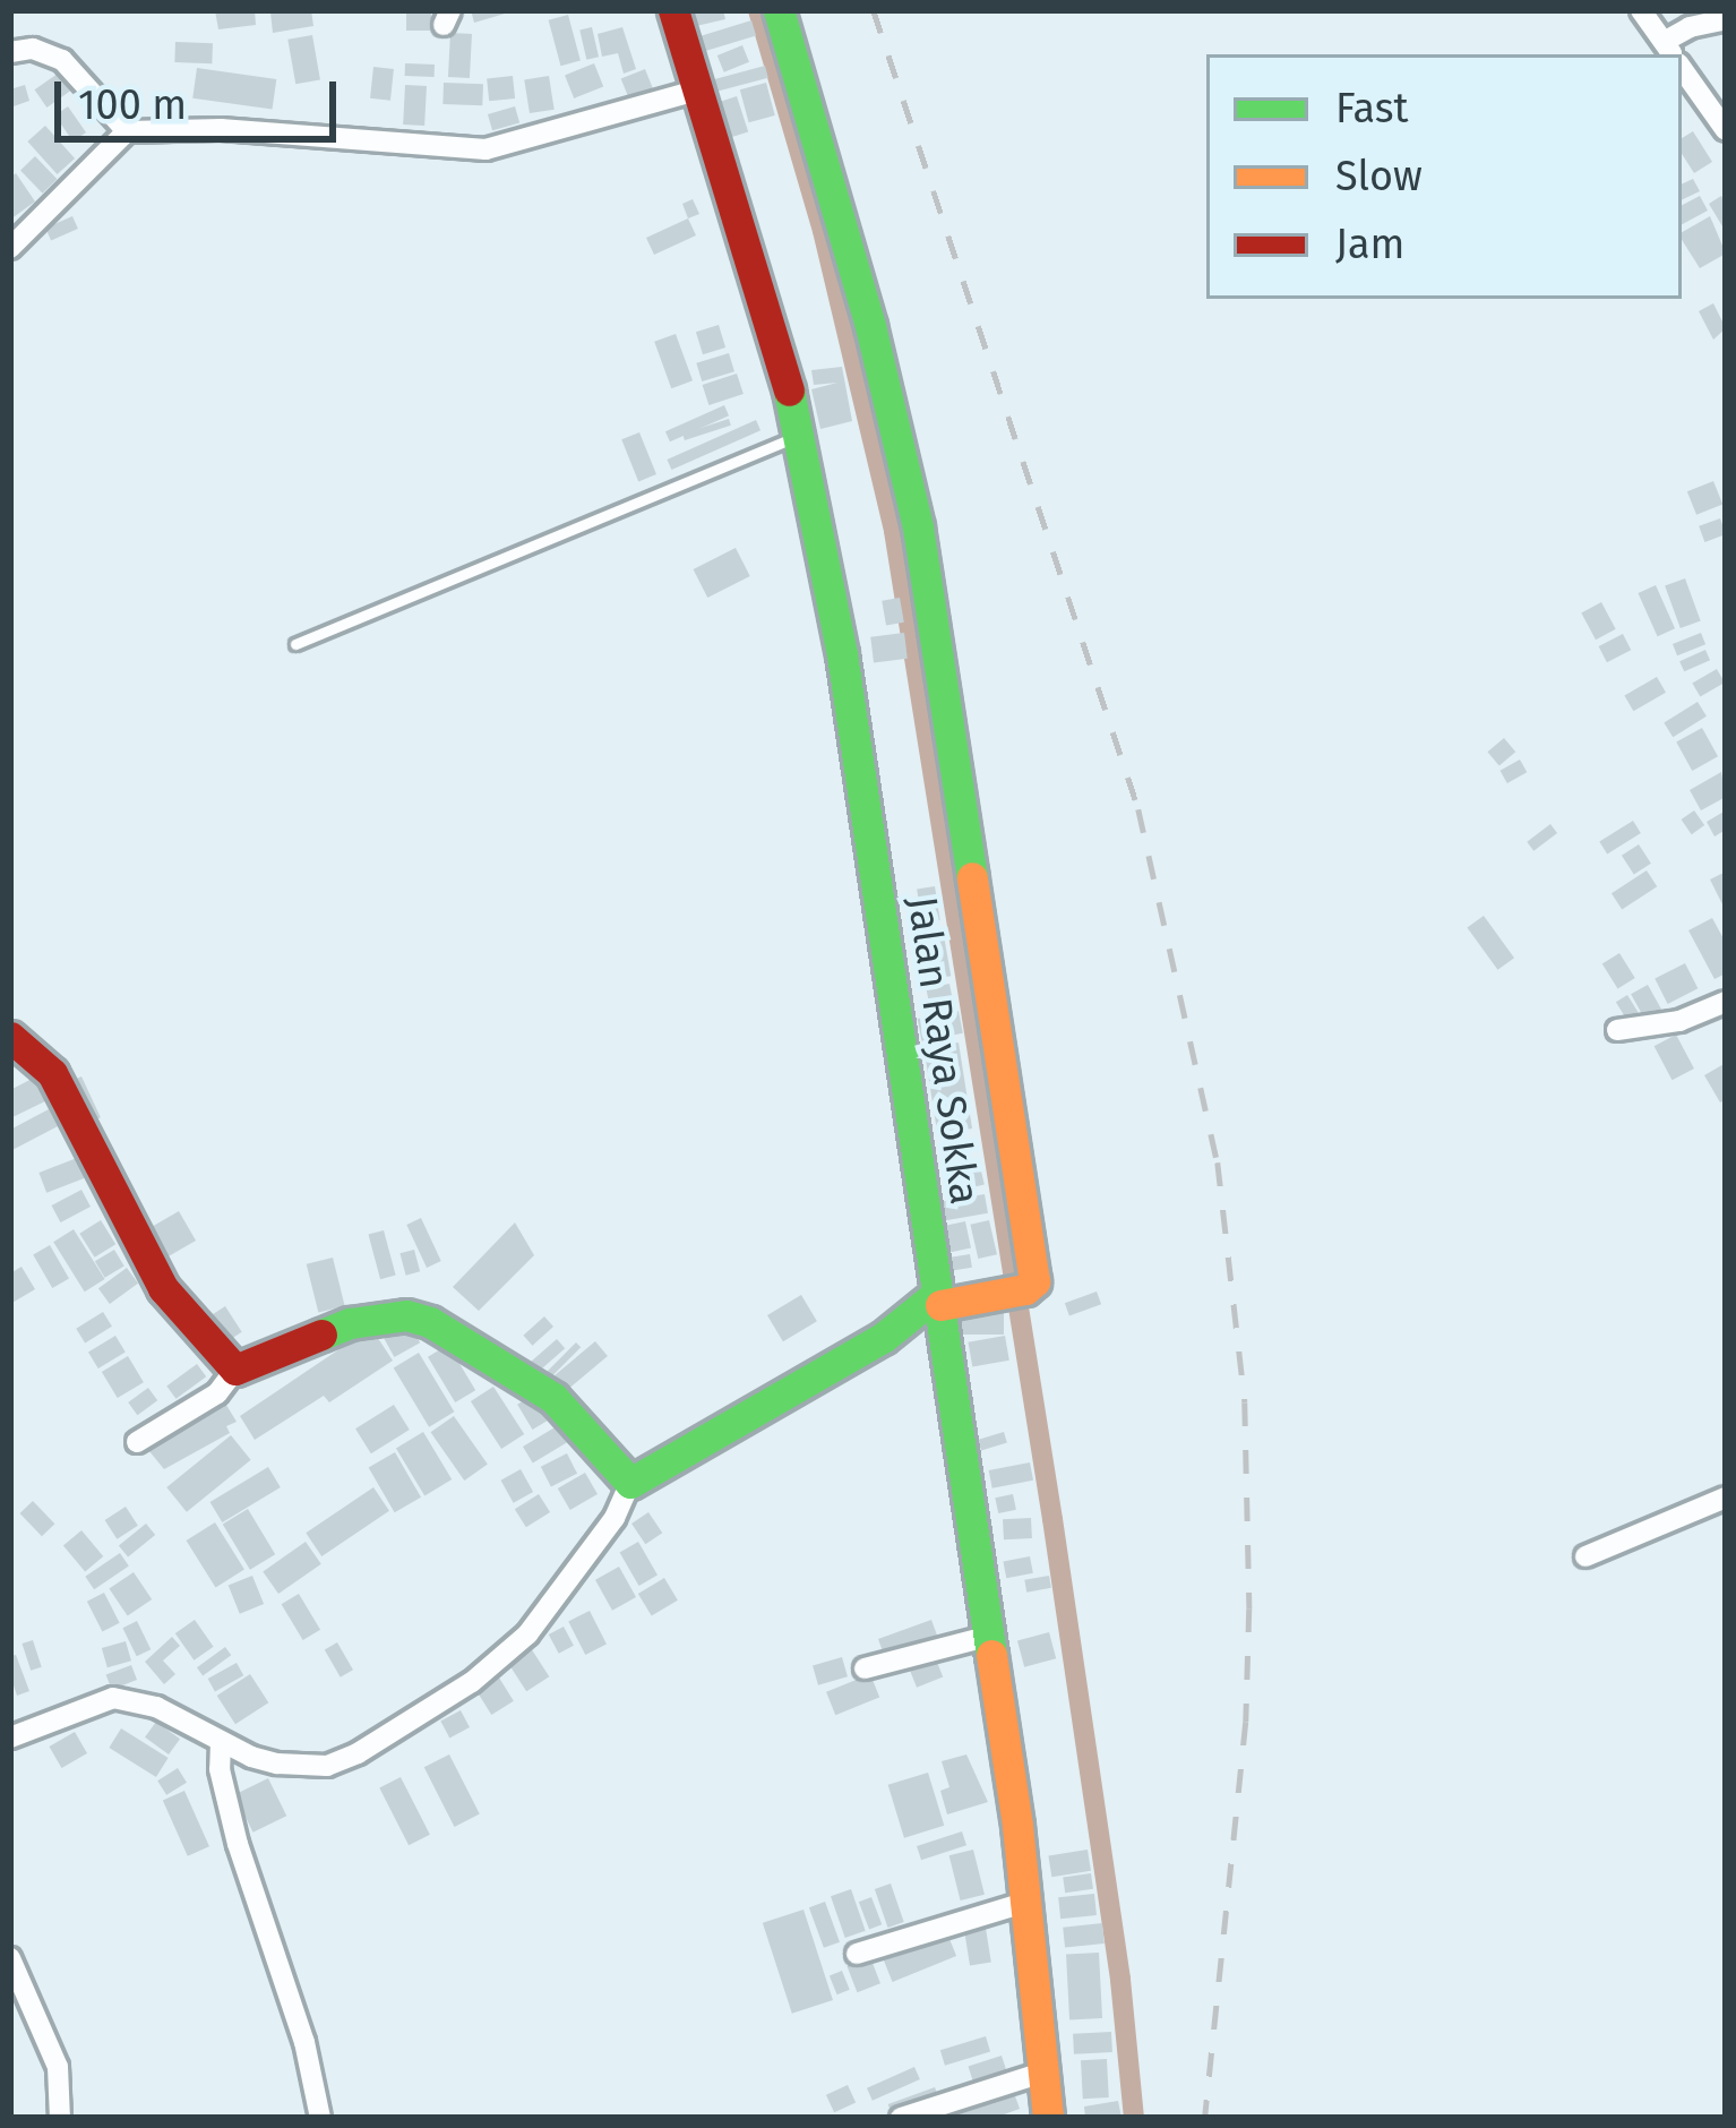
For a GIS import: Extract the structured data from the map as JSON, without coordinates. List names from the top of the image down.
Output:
{
  "streets": {
    "street": ["Jalan Raya Sokka"]
  },
  "legend": ["Fast", "Slow", "Jam"],
  "scale_bar": "100 m"
}
